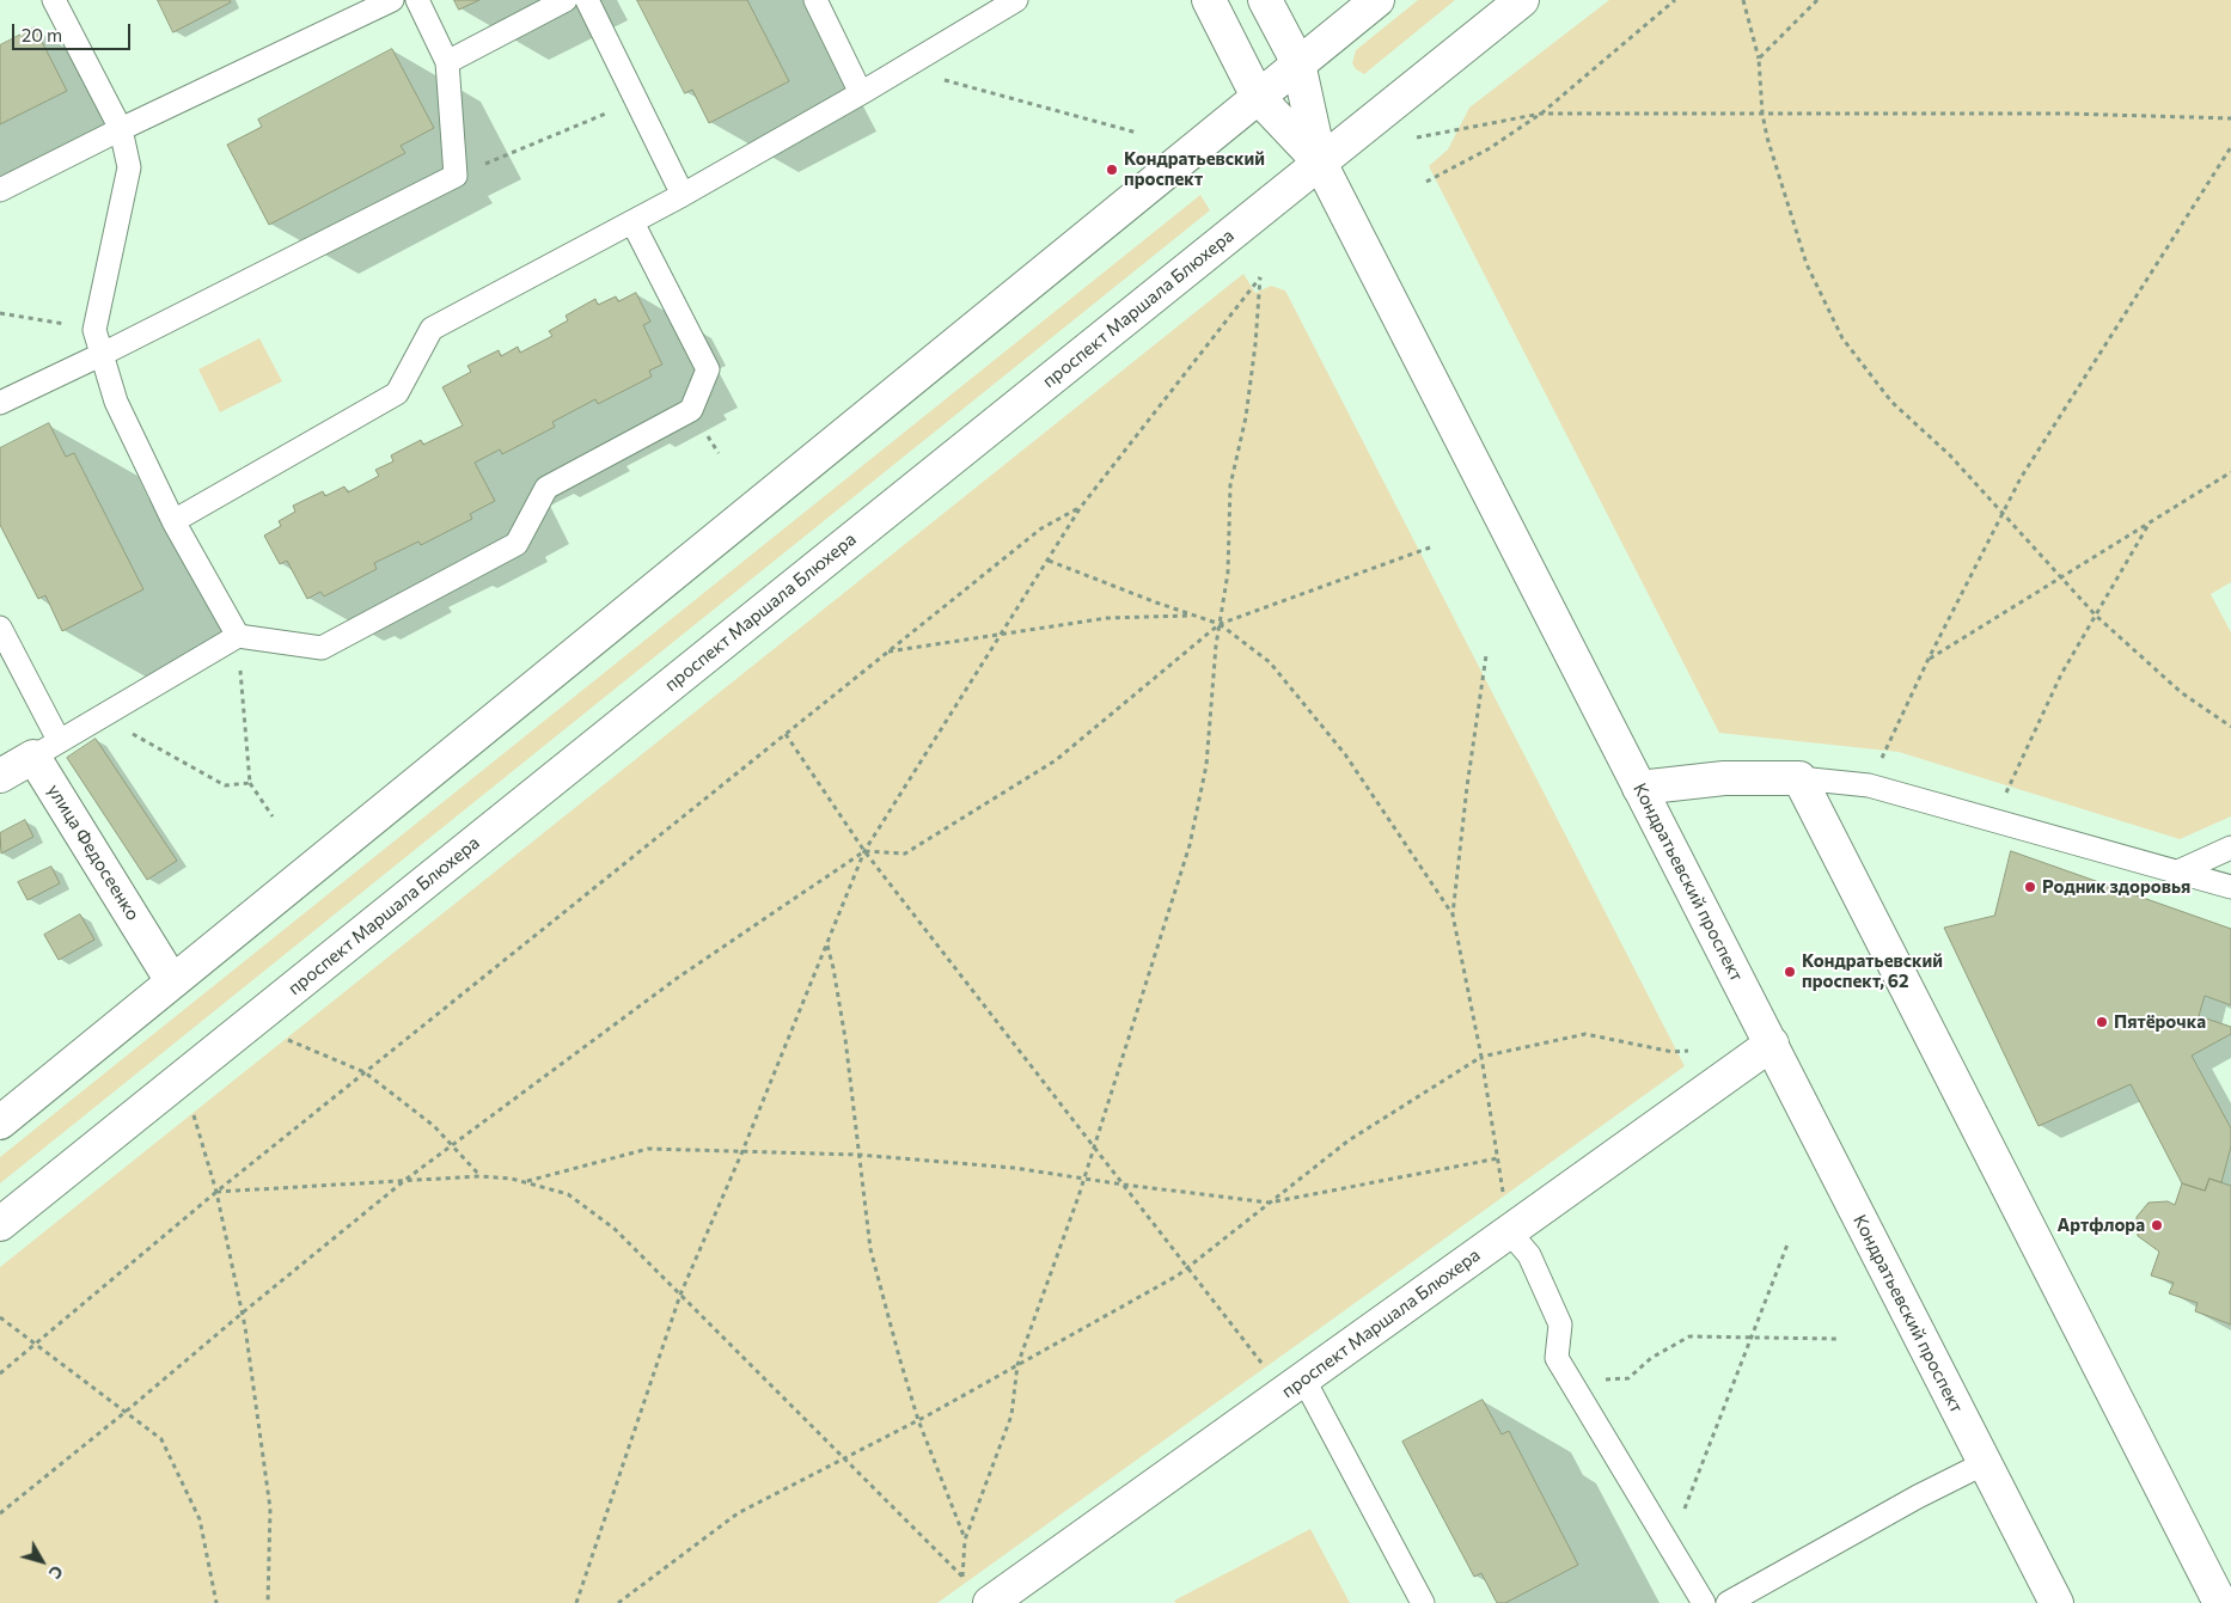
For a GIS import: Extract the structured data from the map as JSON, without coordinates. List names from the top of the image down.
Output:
{
  "streets": {
    "main road": ["проспект Маршала Блюхера", "улица Федосеенко", "Кондратьевский проспект"]
  },
  "crossings": [
    ["проспект Маршала Блюхера", "Кондратьевский проспект"]
  ],
  "places": [
    "Кондратьевский проспект",
    "Родник здоровья",
    "Кондратьевский проспект, 62",
    "Пятёрочка",
    "Артфлора"
  ],
  "scale_bar": "20 m",
  "north": "bottom right"
}
